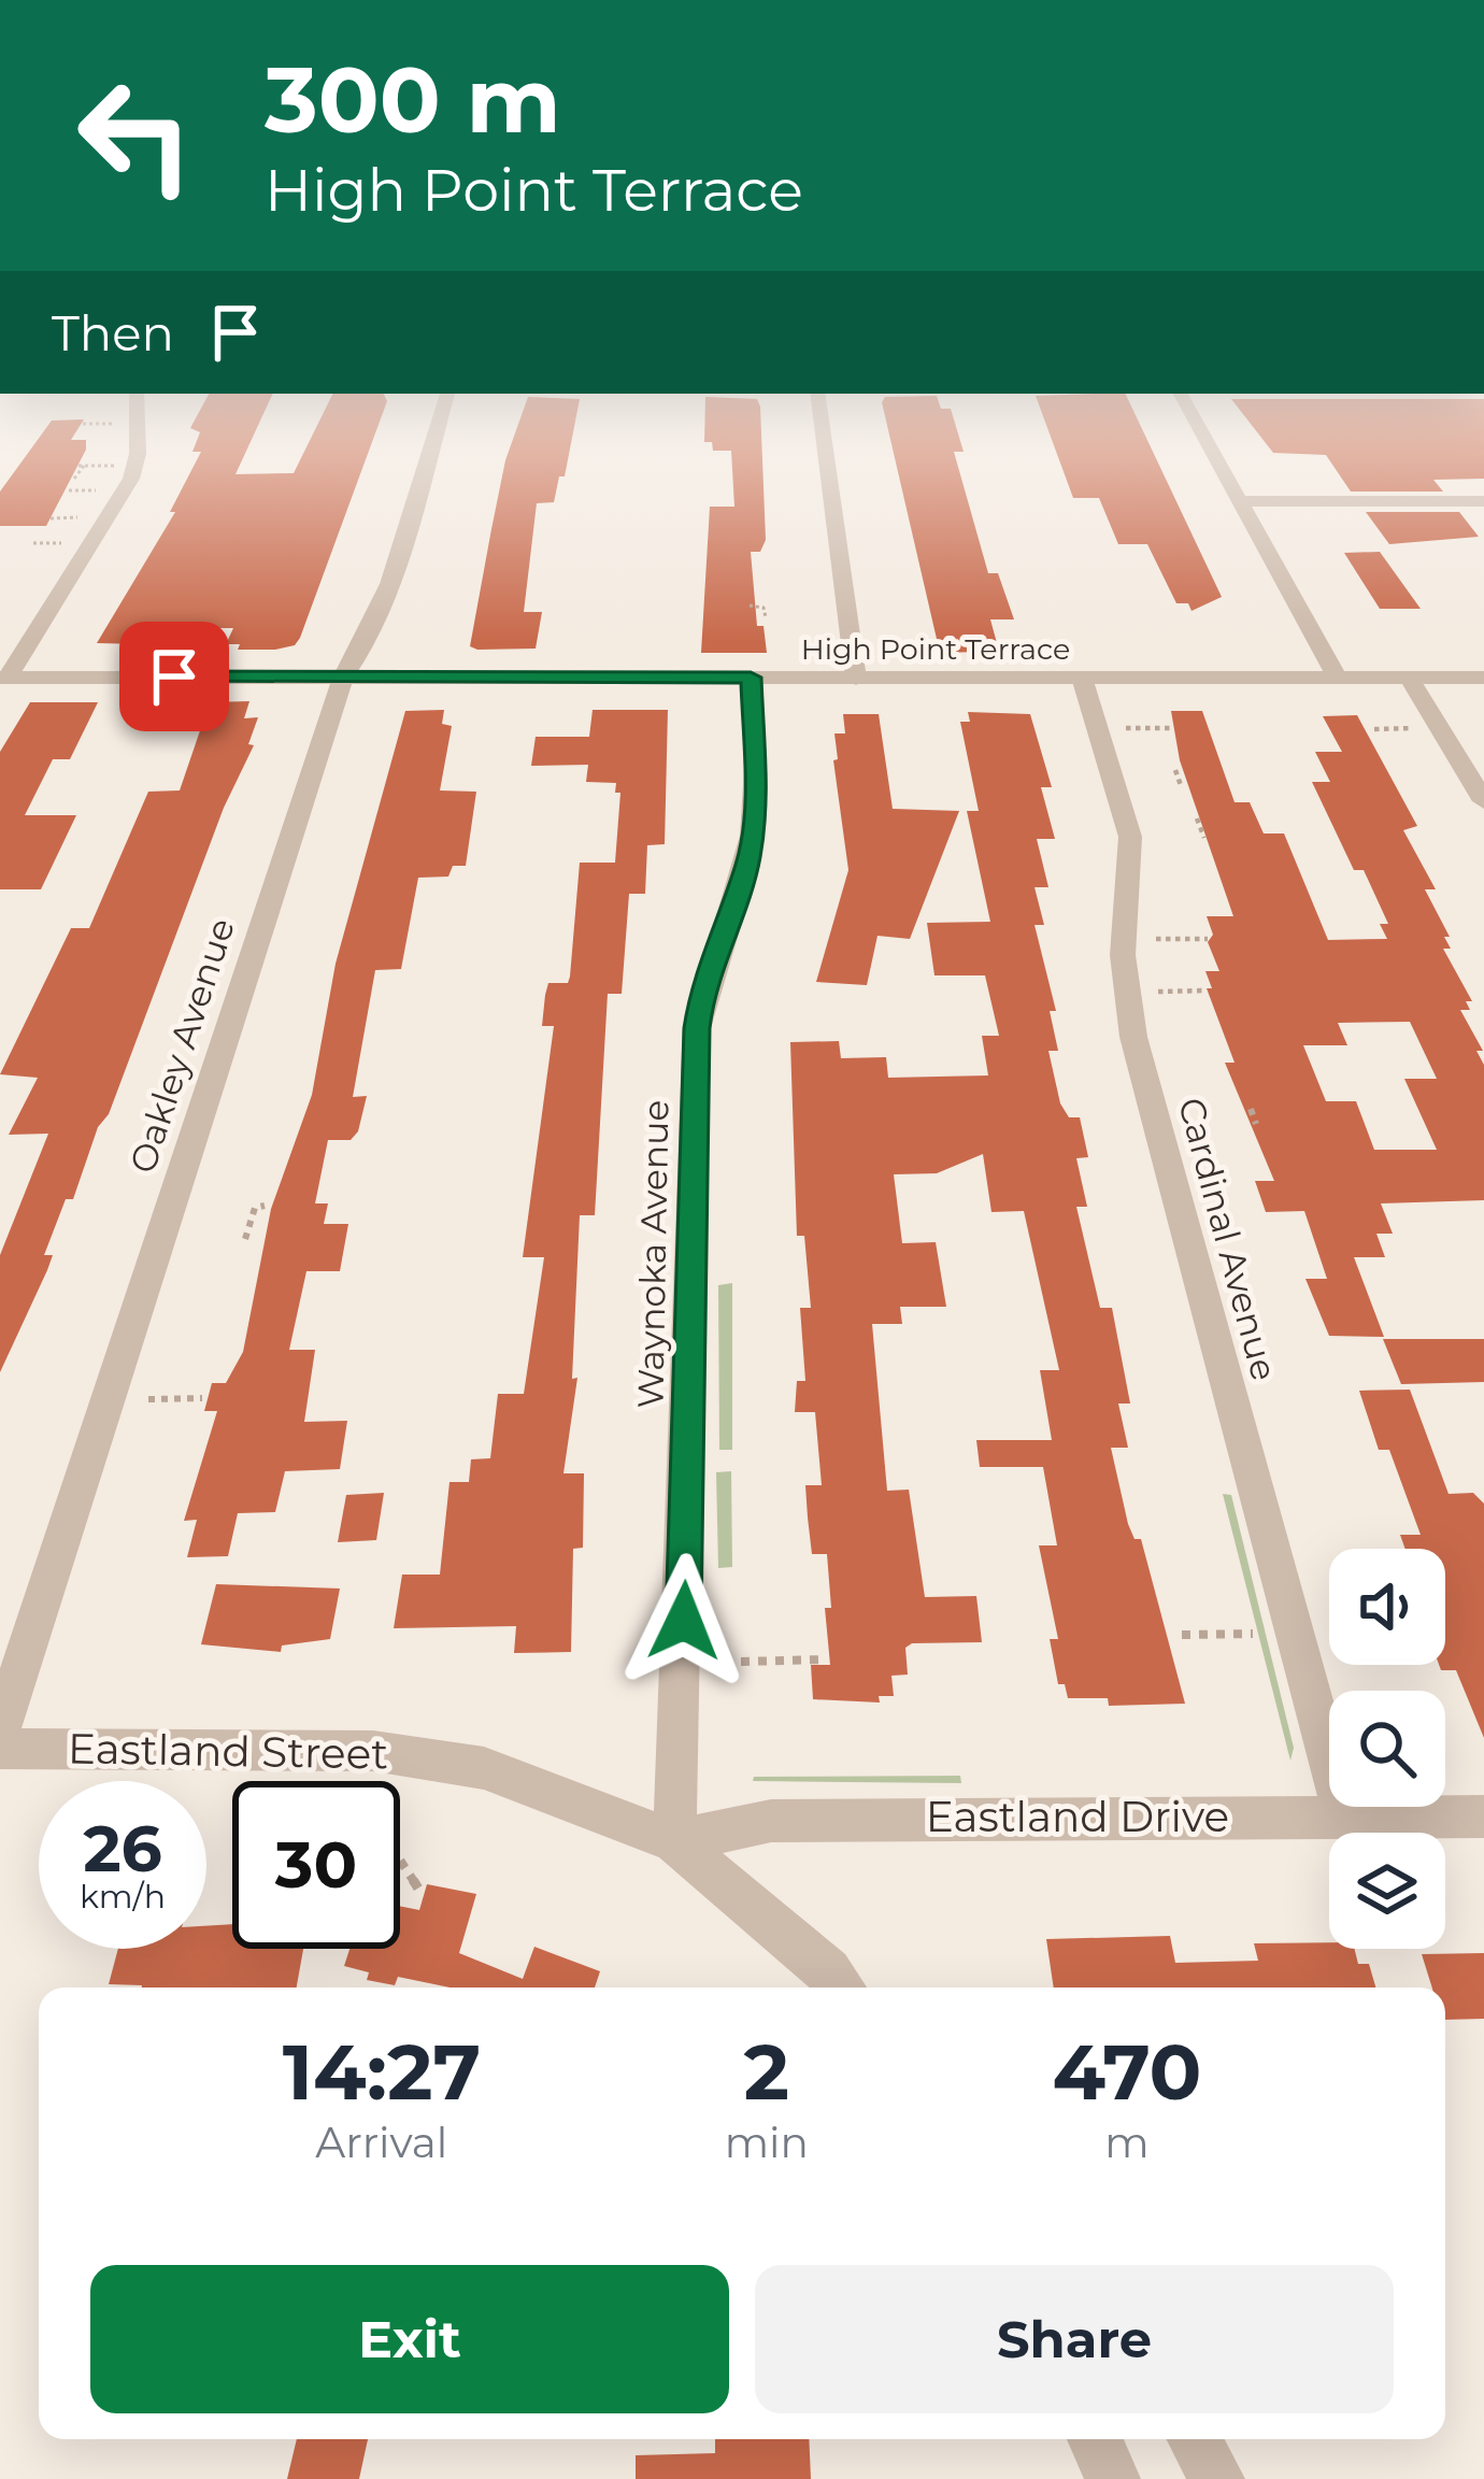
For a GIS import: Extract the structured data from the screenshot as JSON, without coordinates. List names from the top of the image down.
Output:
{
  "streets": {
    "street": [
      "High Point Terrace",
      "Oakley Avenue",
      "Cardinal Avenue",
      "Waynoka Avenue",
      "Eastland Street",
      "Eastland Drive"
    ]
  },
  "crossings": [
    ["High Point Terrace", "Oakley Avenue"],
    ["High Point Terrace", "Cardinal Avenue"],
    ["High Point Terrace", "Waynoka Avenue"],
    ["Cardinal Avenue", "Eastland Drive"],
    ["Waynoka Avenue", "Eastland Street"],
    ["Waynoka Avenue", "Eastland Drive"],
    ["Eastland Street", "Eastland Drive"]
  ],
  "page": {
    "turn": ["300 m", "High Point Terrace"],
    "then": "Then",
    "speed": "26 km/h",
    "limit": "30",
    "eta": [
      "14:27",
      "Arrival",
      "2",
      "min",
      "470",
      "m"
    ],
    "buttons": ["Exit", "Share"]
  }
}
